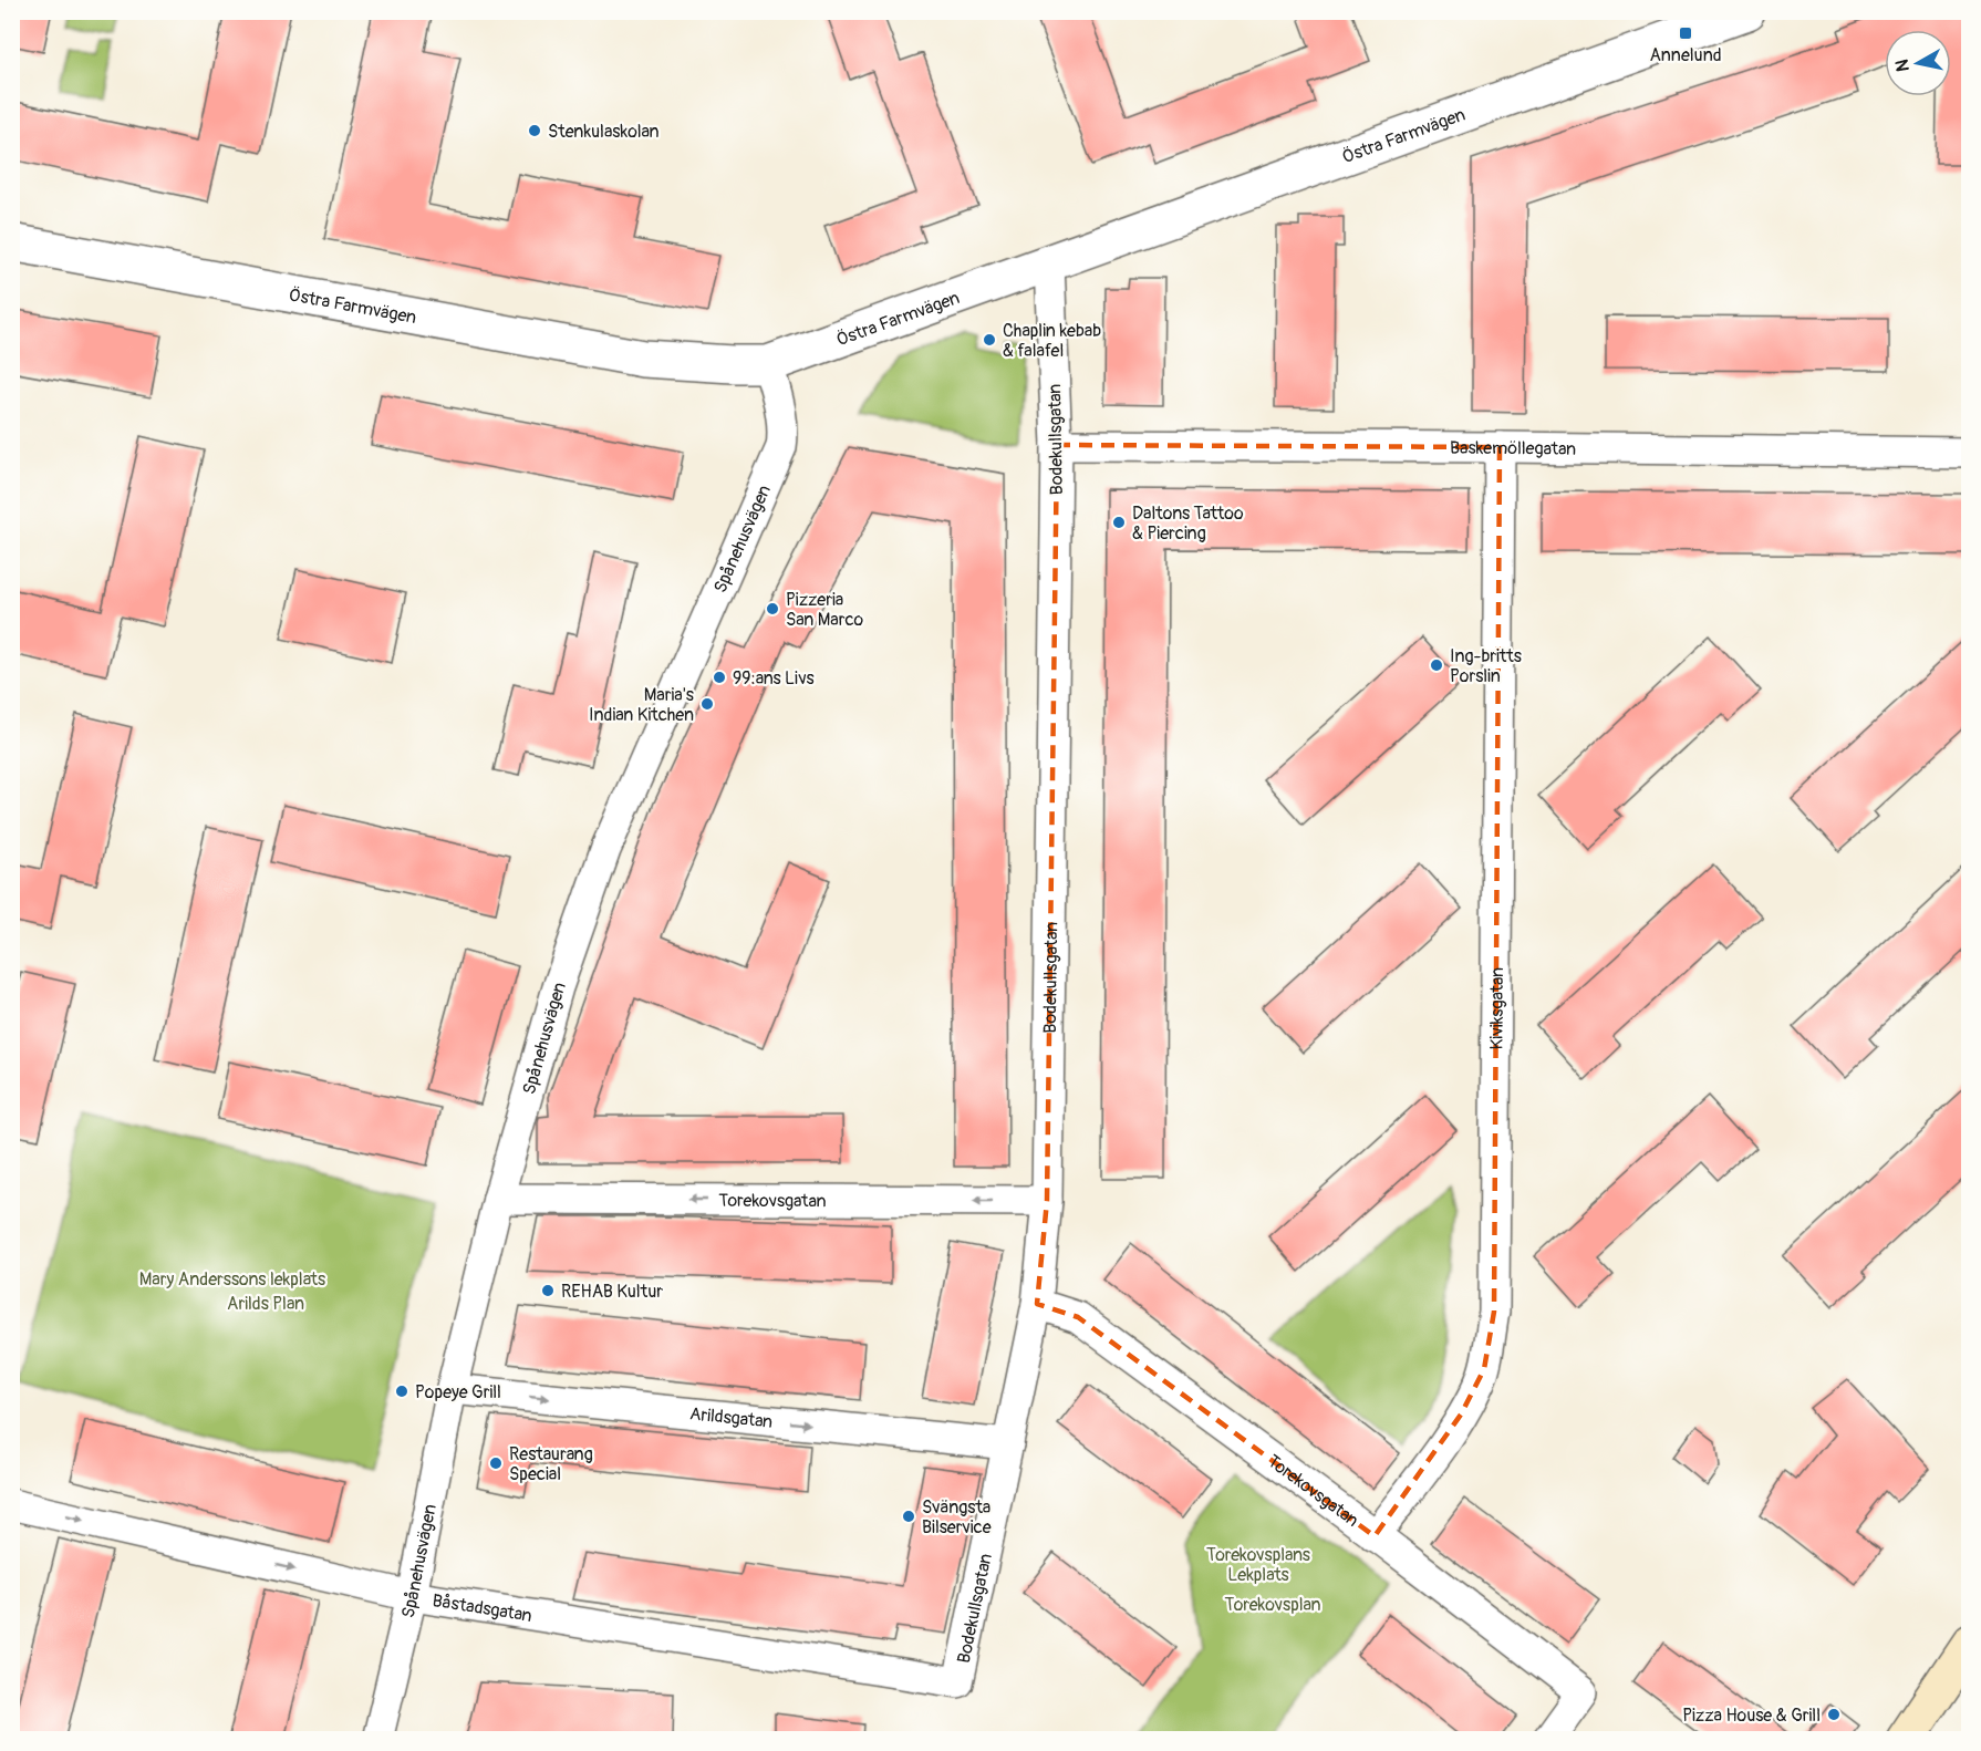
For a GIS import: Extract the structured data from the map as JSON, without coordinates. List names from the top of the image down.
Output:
{
  "streets": {
    "street": [
      "Östra Farmvägen",
      "Bodekullsgatan",
      "Baskemöllegatan",
      "Spånehusvägen",
      "Kiviksgatan",
      "Torekovsgatan",
      "Arildsgatan",
      "Båstadsgatan"
    ]
  },
  "crossings": [
    ["Östra Farmvägen", "Bodekullsgatan"],
    ["Östra Farmvägen", "Spånehusvägen"],
    ["Bodekullsgatan", "Baskemöllegatan"],
    ["Bodekullsgatan", "Torekovsgatan"],
    ["Bodekullsgatan", "Arildsgatan"],
    ["Bodekullsgatan", "Båstadsgatan"],
    ["Baskemöllegatan", "Kiviksgatan"],
    ["Spånehusvägen", "Torekovsgatan"],
    ["Spånehusvägen", "Arildsgatan"],
    ["Spånehusvägen", "Båstadsgatan"],
    ["Kiviksgatan", "Torekovsgatan"]
  ],
  "one_way": ["Torekovsgatan", "Arildsgatan", "Båstadsgatan"],
  "parks": [
    "Mary Anderssons lekplats",
    "Arilds Plan",
    "Torekovsplans Lekplats",
    "Torekovsplan"
  ],
  "places": {
    "transit": ["Annelund"],
    "other": [
      "Stenkulaskolan",
      "Chaplin kebab & falafel",
      "Daltons Tattoo & Piercing",
      "Pizzeria San Marco",
      "Ing-britts Porslin",
      "99:ans Livs",
      "Maria's Indian Kitchen",
      "REHAB Kultur",
      "Popeye Grill",
      "Restaurang Special",
      "Svängsta Bilservice",
      "Pizza House & Grill"
    ]
  },
  "north": "left"
}
